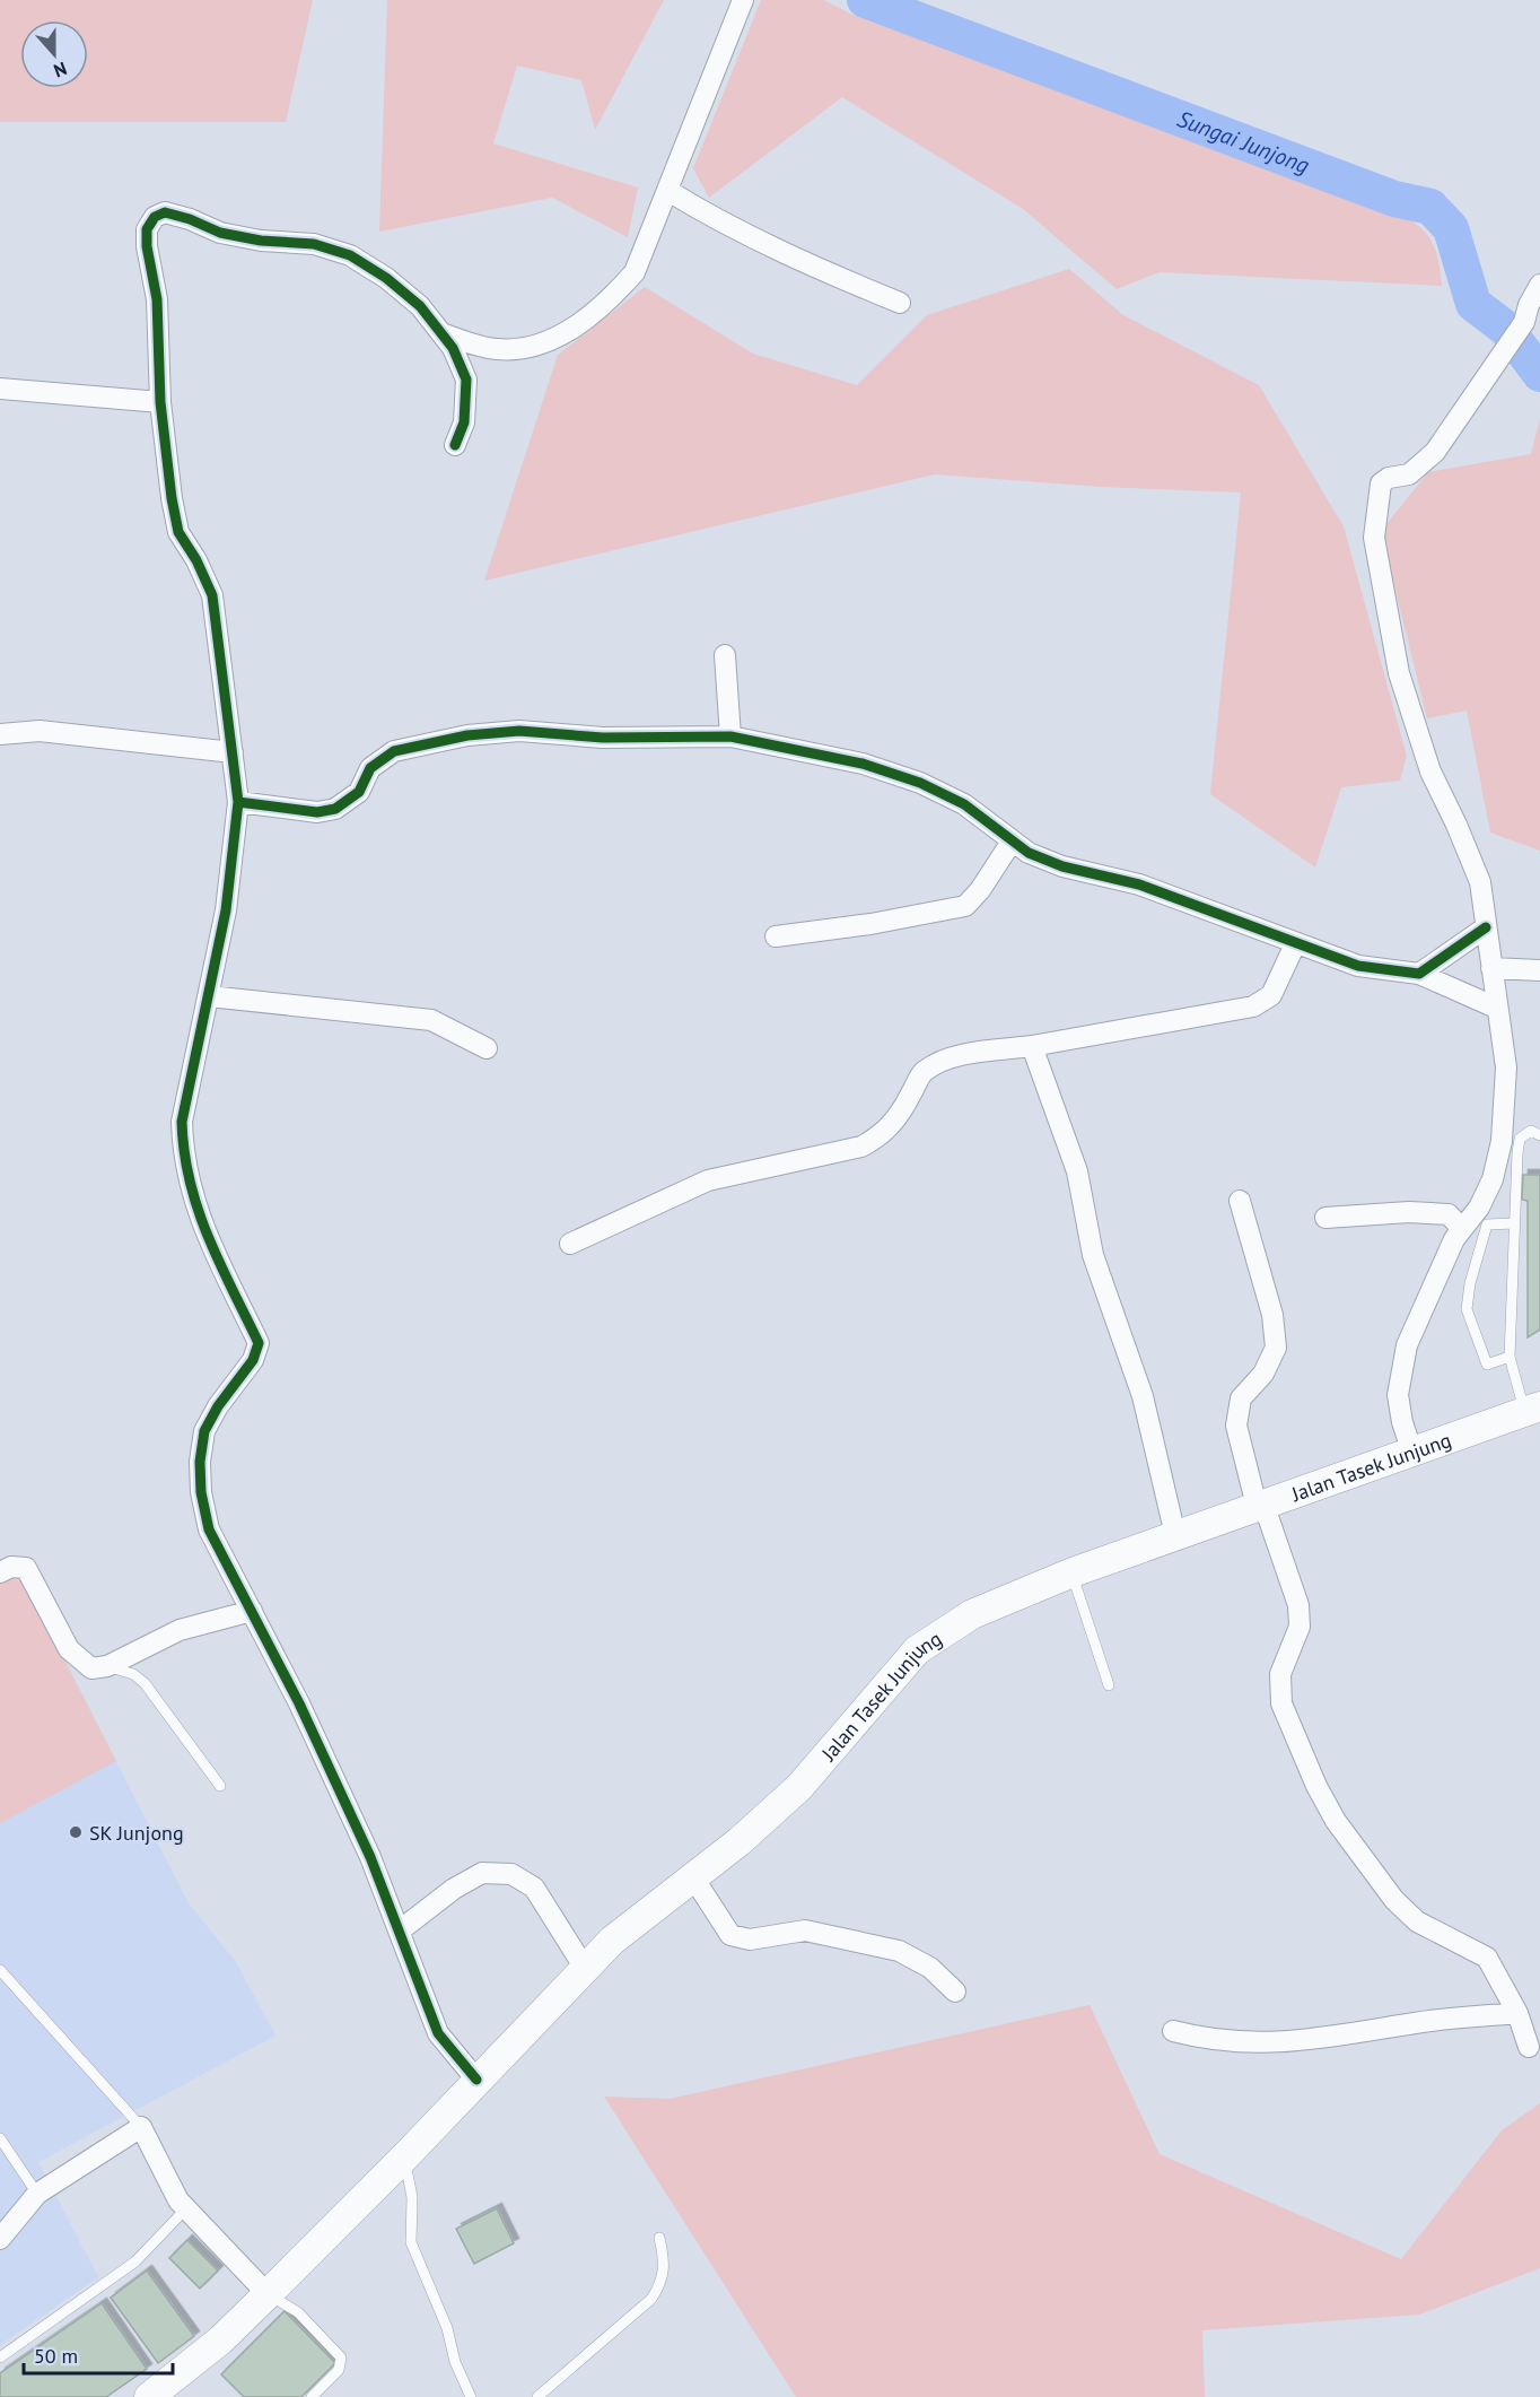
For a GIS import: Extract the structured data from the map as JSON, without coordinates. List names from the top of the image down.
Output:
{
  "streets": {
    "main road": ["Jalan Tasek Junjung"]
  },
  "water": ["Sungai Junjong"],
  "places": ["SK Junjong"],
  "scale_bar": "50 m",
  "north": "bottom"
}
